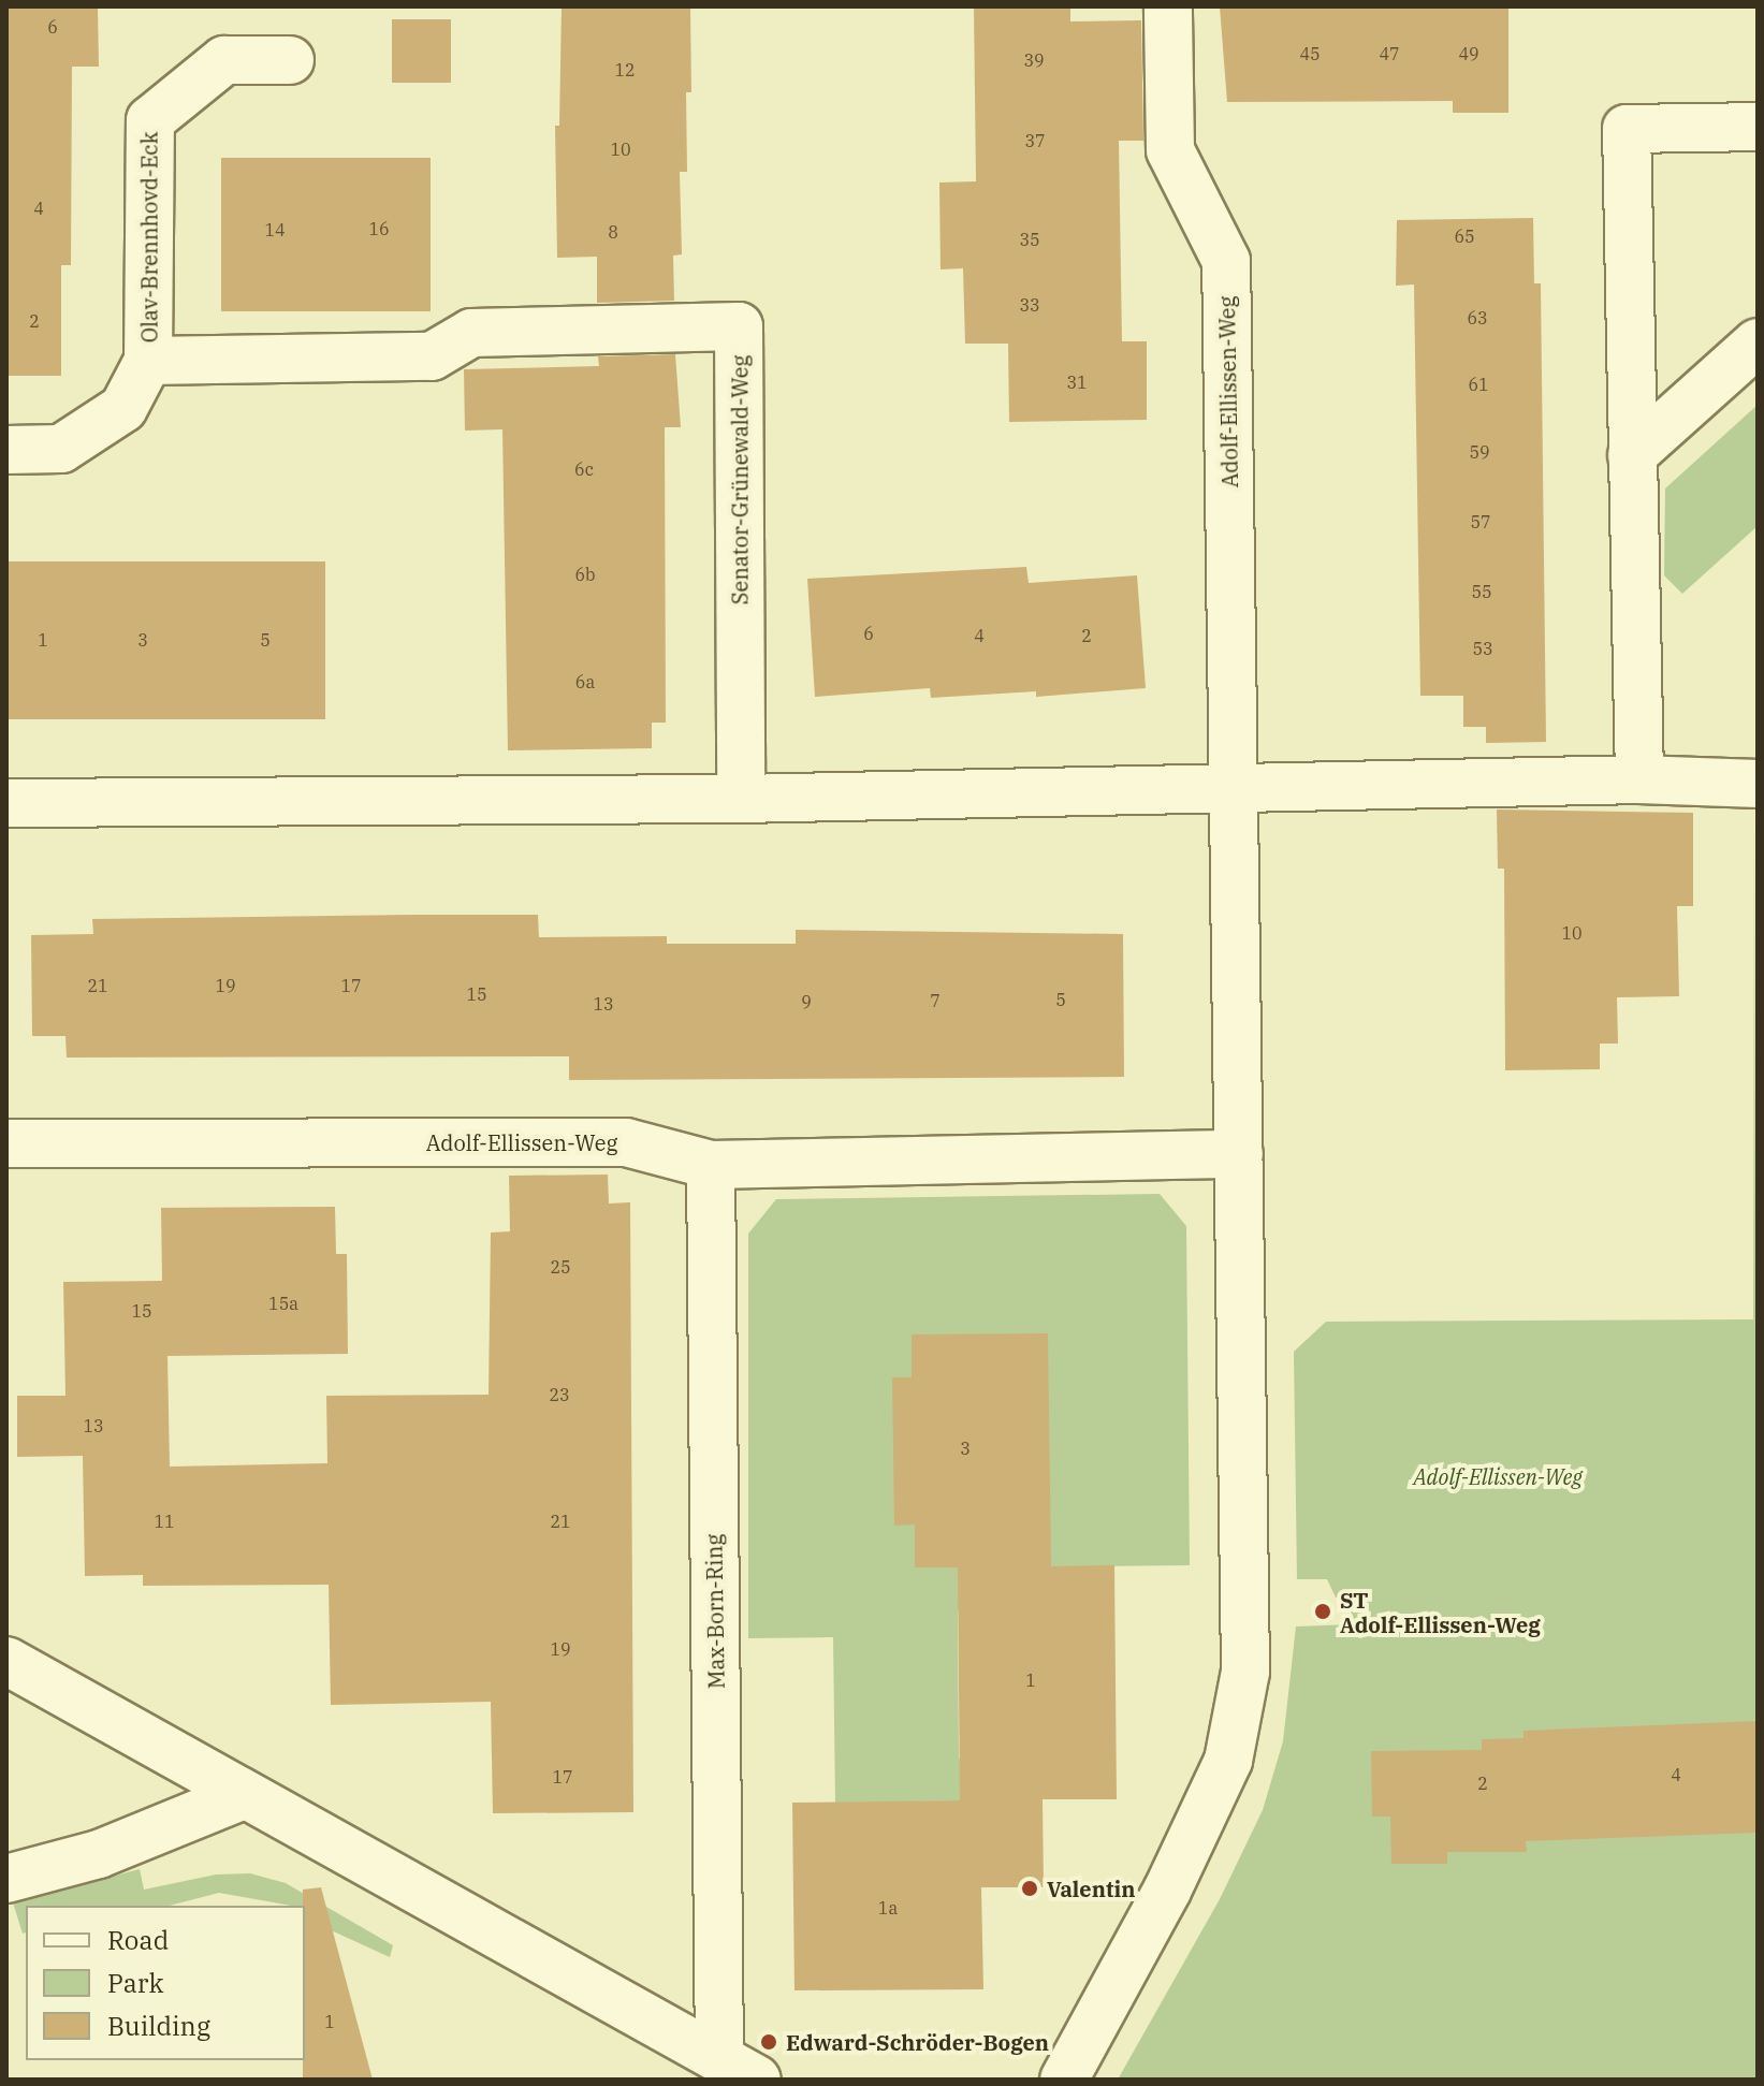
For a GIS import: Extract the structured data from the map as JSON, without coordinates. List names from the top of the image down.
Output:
{
  "streets": {
    "street": [
      "Olav-Brennhovd-Eck",
      "Adolf-Ellissen-Weg",
      "Senator-Grünewald-Weg",
      "Max-Born-Ring"
    ]
  },
  "crossings": [
    ["Olav-Brennhovd-Eck", "Senator-Grünewald-Weg"],
    ["Adolf-Ellissen-Weg", "Max-Born-Ring"]
  ],
  "parks": ["Adolf-Ellissen-Weg"],
  "places": ["ST Adolf-Ellissen-Weg", "Valentin", "Edward-Schröder-Bogen"],
  "house_numbers": [
    "6",
    "45",
    "47",
    "49",
    "39",
    "12",
    "37",
    "10",
    "4",
    "16",
    "14",
    "8",
    "65",
    "35",
    "33",
    "63",
    "2",
    "31",
    "61",
    "59",
    "6c",
    "57",
    "6b",
    "55",
    "6",
    "4",
    "2",
    "1",
    "3",
    "5",
    "53",
    "6a",
    "10",
    "21",
    "19",
    "17",
    "15",
    "5",
    "7",
    "9",
    "13",
    "25",
    "15a",
    "15",
    "23",
    "13",
    "3",
    "11",
    "21",
    "19",
    "1",
    "4",
    "17",
    "2",
    "1a",
    "1"
  ],
  "legend": ["Road", "Park", "Building"]
}
